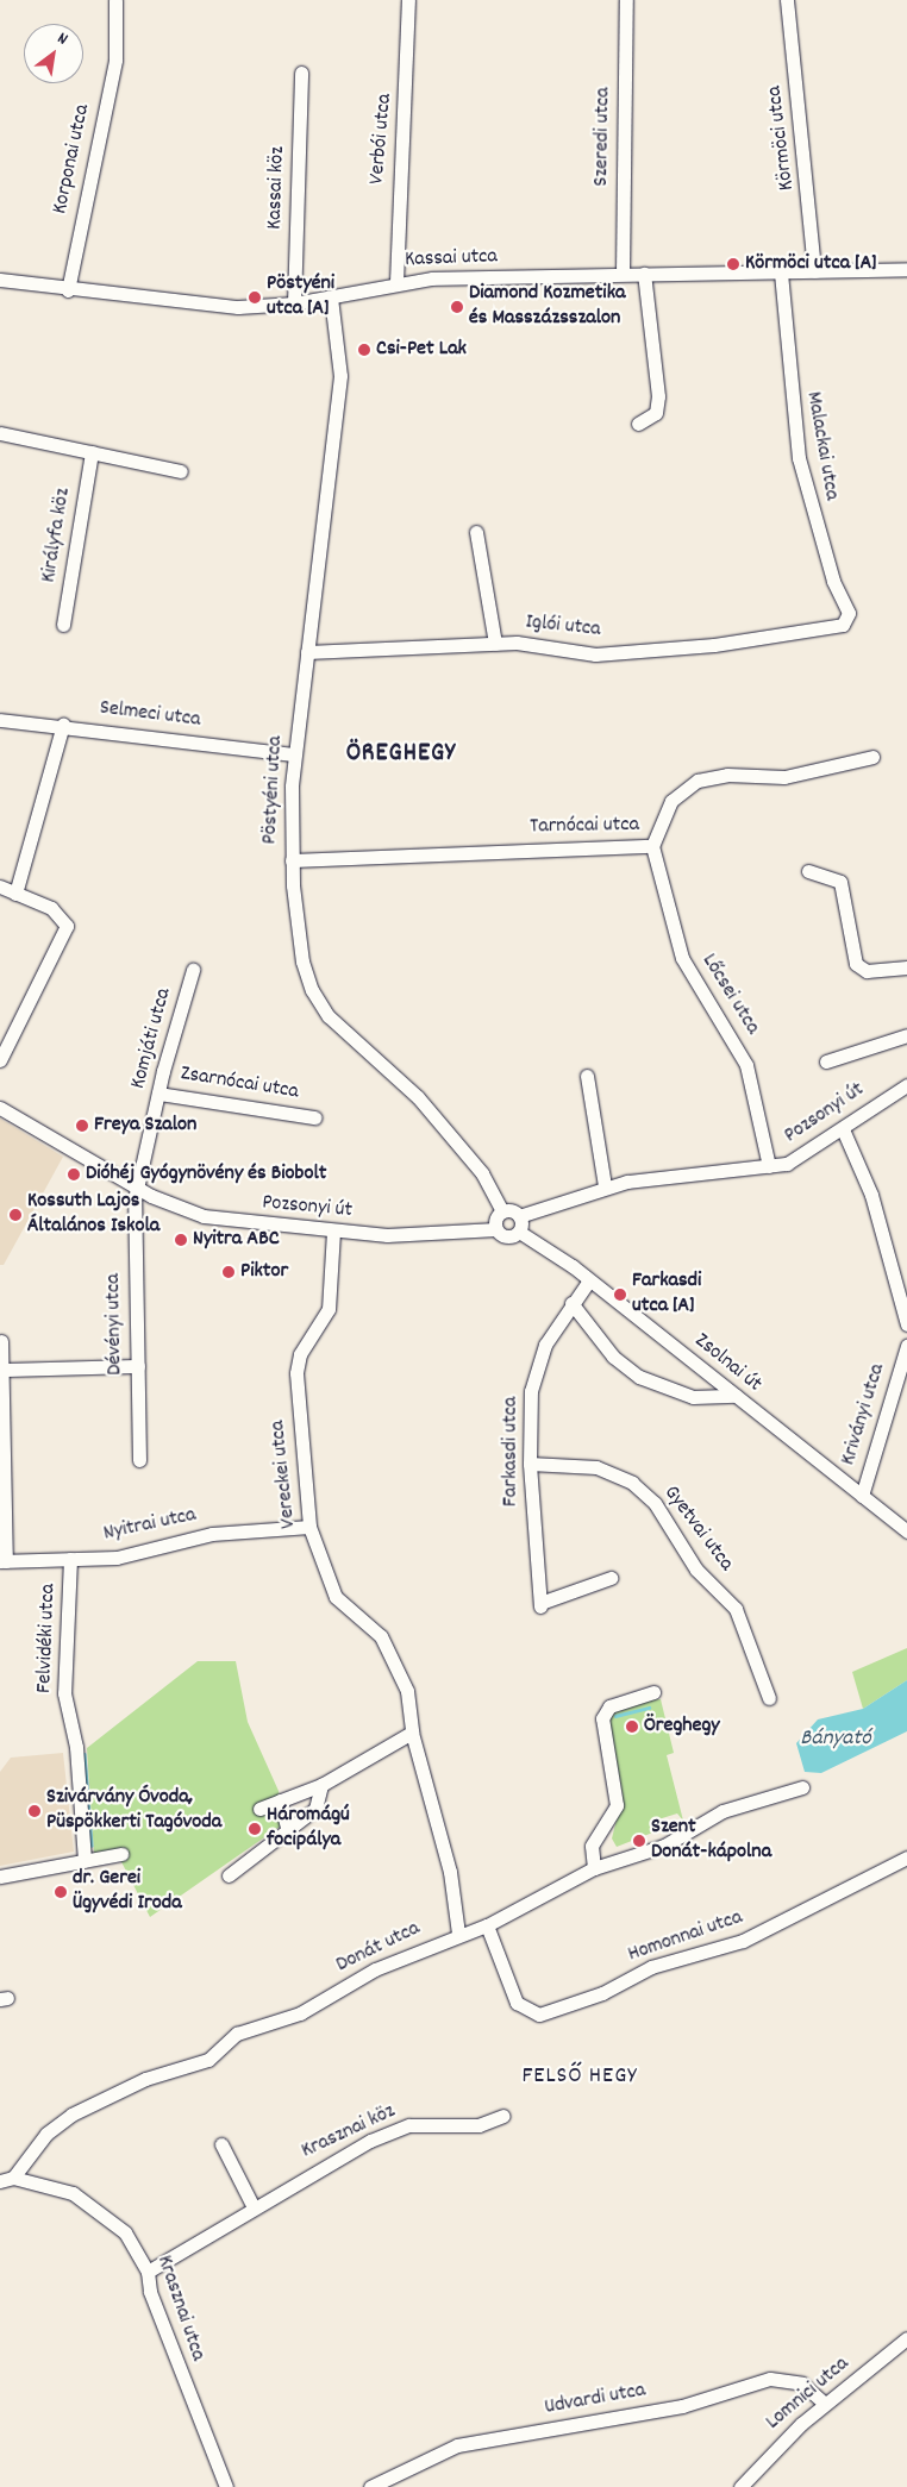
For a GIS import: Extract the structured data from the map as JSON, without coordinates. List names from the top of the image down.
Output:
{
  "streets": {
    "street": [
      "Szeredi utca",
      "Körmöci utca",
      "Verbói utca",
      "Korponai utca",
      "Kassai köz",
      "Kassai utca",
      "Malackai utca",
      "Királyfa köz",
      "Iglói utca",
      "Selmeci utca",
      "Pöstyéni utca",
      "Tarnócai utca",
      "Lőcsei utca",
      "Komjáti utca",
      "Zsarnócai utca",
      "Pozsonyi út",
      "Dévényi utca",
      "Zsolnai út",
      "Kriványi utca",
      "Farkasdi utca",
      "Vereckei utca",
      "Nyitrai utca",
      "Gyetvai utca",
      "Felvidéki utca",
      "Homonnai utca",
      "Donát utca",
      "Krasznai köz",
      "Krasznai utca",
      "Lomnici utca",
      "Udvardi utca"
    ]
  },
  "crossings": [
    ["Szeredi utca", "Kassai utca"],
    ["Körmöci utca", "Kassai utca"],
    ["Verbói utca", "Kassai utca"],
    ["Korponai utca", "Kassai utca"],
    ["Kassai köz", "Kassai utca"],
    ["Kassai utca", "Malackai utca"],
    ["Kassai utca", "Pöstyéni utca"],
    ["Malackai utca", "Iglói utca"],
    ["Iglói utca", "Pöstyéni utca"],
    ["Selmeci utca", "Pöstyéni utca"],
    ["Pöstyéni utca", "Tarnócai utca"],
    ["Tarnócai utca", "Lőcsei utca"],
    ["Lőcsei utca", "Pozsonyi út"],
    ["Komjáti utca", "Zsarnócai utca"],
    ["Komjáti utca", "Pozsonyi út"],
    ["Komjáti utca", "Dévényi utca"],
    ["Pozsonyi út", "Dévényi utca"],
    ["Pozsonyi út", "Zsolnai út"],
    ["Pozsonyi út", "Vereckei utca"],
    ["Zsolnai út", "Kriványi utca"],
    ["Zsolnai út", "Farkasdi utca"],
    ["Farkasdi utca", "Gyetvai utca"],
    ["Vereckei utca", "Nyitrai utca"],
    ["Vereckei utca", "Donát utca"],
    ["Nyitrai utca", "Felvidéki utca"],
    ["Homonnai utca", "Donát utca"],
    ["Donát utca", "Krasznai utca"],
    ["Krasznai köz", "Krasznai utca"],
    ["Lomnici utca", "Udvardi utca"]
  ],
  "districts": ["ÖREGHEGY", "FELSŐ HEGY"],
  "water": ["Bányató"],
  "places": [
    "Körmöci utca [A]",
    "Pöstyéni utca [A]",
    "Diamond Kozmetika és Masszázsszalon",
    "Csi-Pet Lak",
    "Freya Szalon",
    "Dióhéj Gyógynövény és Biobolt",
    "Kossuth Lajos Általános Iskola",
    "Nyitra ABC",
    "Piktor",
    "Farkasdi utca [A]",
    "Öreghegy",
    "Szivárvány Óvoda, Püspökkerti Tagóvoda",
    "Háromágú focipálya",
    "Szent Donát-kápolna",
    "dr. Gerei Ügyvédi Iroda"
  ],
  "north": "top right"
}
